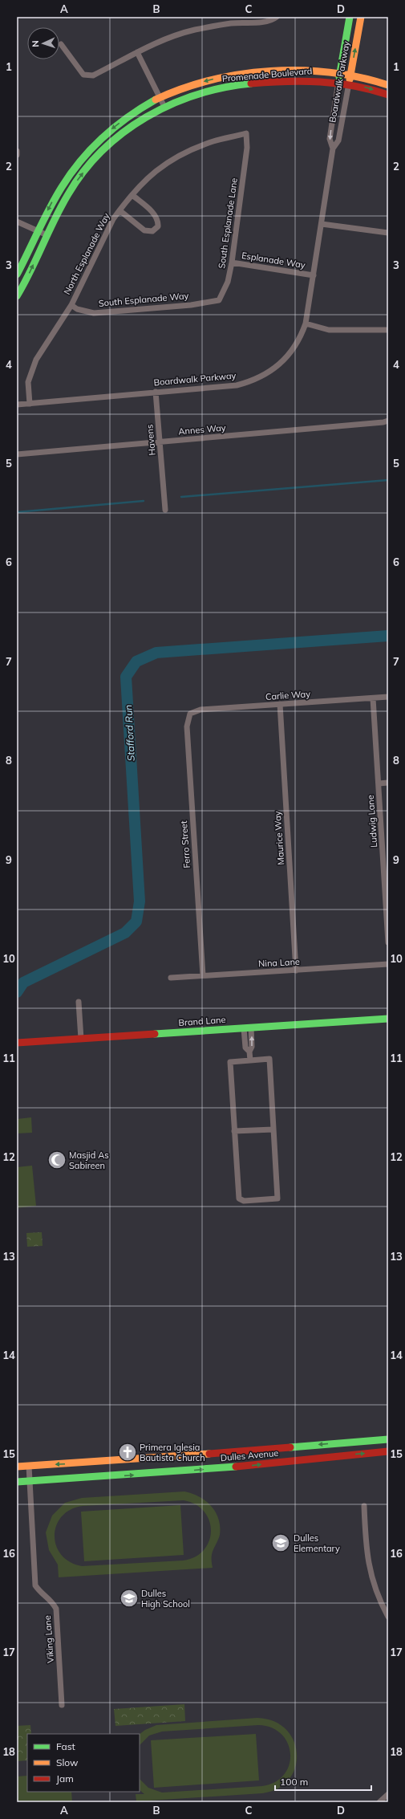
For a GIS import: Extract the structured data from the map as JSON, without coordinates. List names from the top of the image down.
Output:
{
  "streets": {
    "street": [
      "Promenade Boulevard",
      "Boardwalk Parkway",
      "South Esplanade Lane",
      "North Esplanade Way",
      "Esplanade Way",
      "South Esplanade Way",
      "Annes Way",
      "Havens",
      "Carlie Way",
      "Ludwig Lane",
      "Maurice Way",
      "Ferro Street",
      "Nina Lane",
      "Brand Lane",
      "Dulles Avenue",
      "Viking Lane"
    ]
  },
  "crossings": [
    ["Promenade Boulevard", "Boardwalk Parkway"],
    ["Boardwalk Parkway", "North Esplanade Way"],
    ["Boardwalk Parkway", "Esplanade Way"],
    ["Boardwalk Parkway", "Havens"],
    ["South Esplanade Lane", "North Esplanade Way"],
    ["South Esplanade Lane", "Esplanade Way"],
    ["South Esplanade Lane", "South Esplanade Way"],
    ["North Esplanade Way", "South Esplanade Way"],
    ["Annes Way", "Havens"],
    ["Carlie Way", "Ludwig Lane"],
    ["Carlie Way", "Maurice Way"],
    ["Carlie Way", "Ferro Street"],
    ["Maurice Way", "Nina Lane"],
    ["Ferro Street", "Nina Lane"],
    ["Dulles Avenue", "Viking Lane"]
  ],
  "water": ["Stafford Run"],
  "places": {
    "mosque": ["Masjid As Sabireen"],
    "church": ["Primera Iglesia Bautista Church"],
    "school or university": ["Dulles Elementary", "Dulles High School"]
  },
  "legend": ["Fast", "Slow", "Jam"],
  "scale_bar": "100 m",
  "north": "left",
  "grid": {
    "columns": [
      "A",
      "B",
      "C",
      "D"
    ],
    "rows": [
      "1",
      "2",
      "3",
      "4",
      "5",
      "6",
      "7",
      "8",
      "9",
      "10",
      "11",
      "12",
      "13",
      "14",
      "15",
      "16",
      "17",
      "18"
    ]
  }
}
